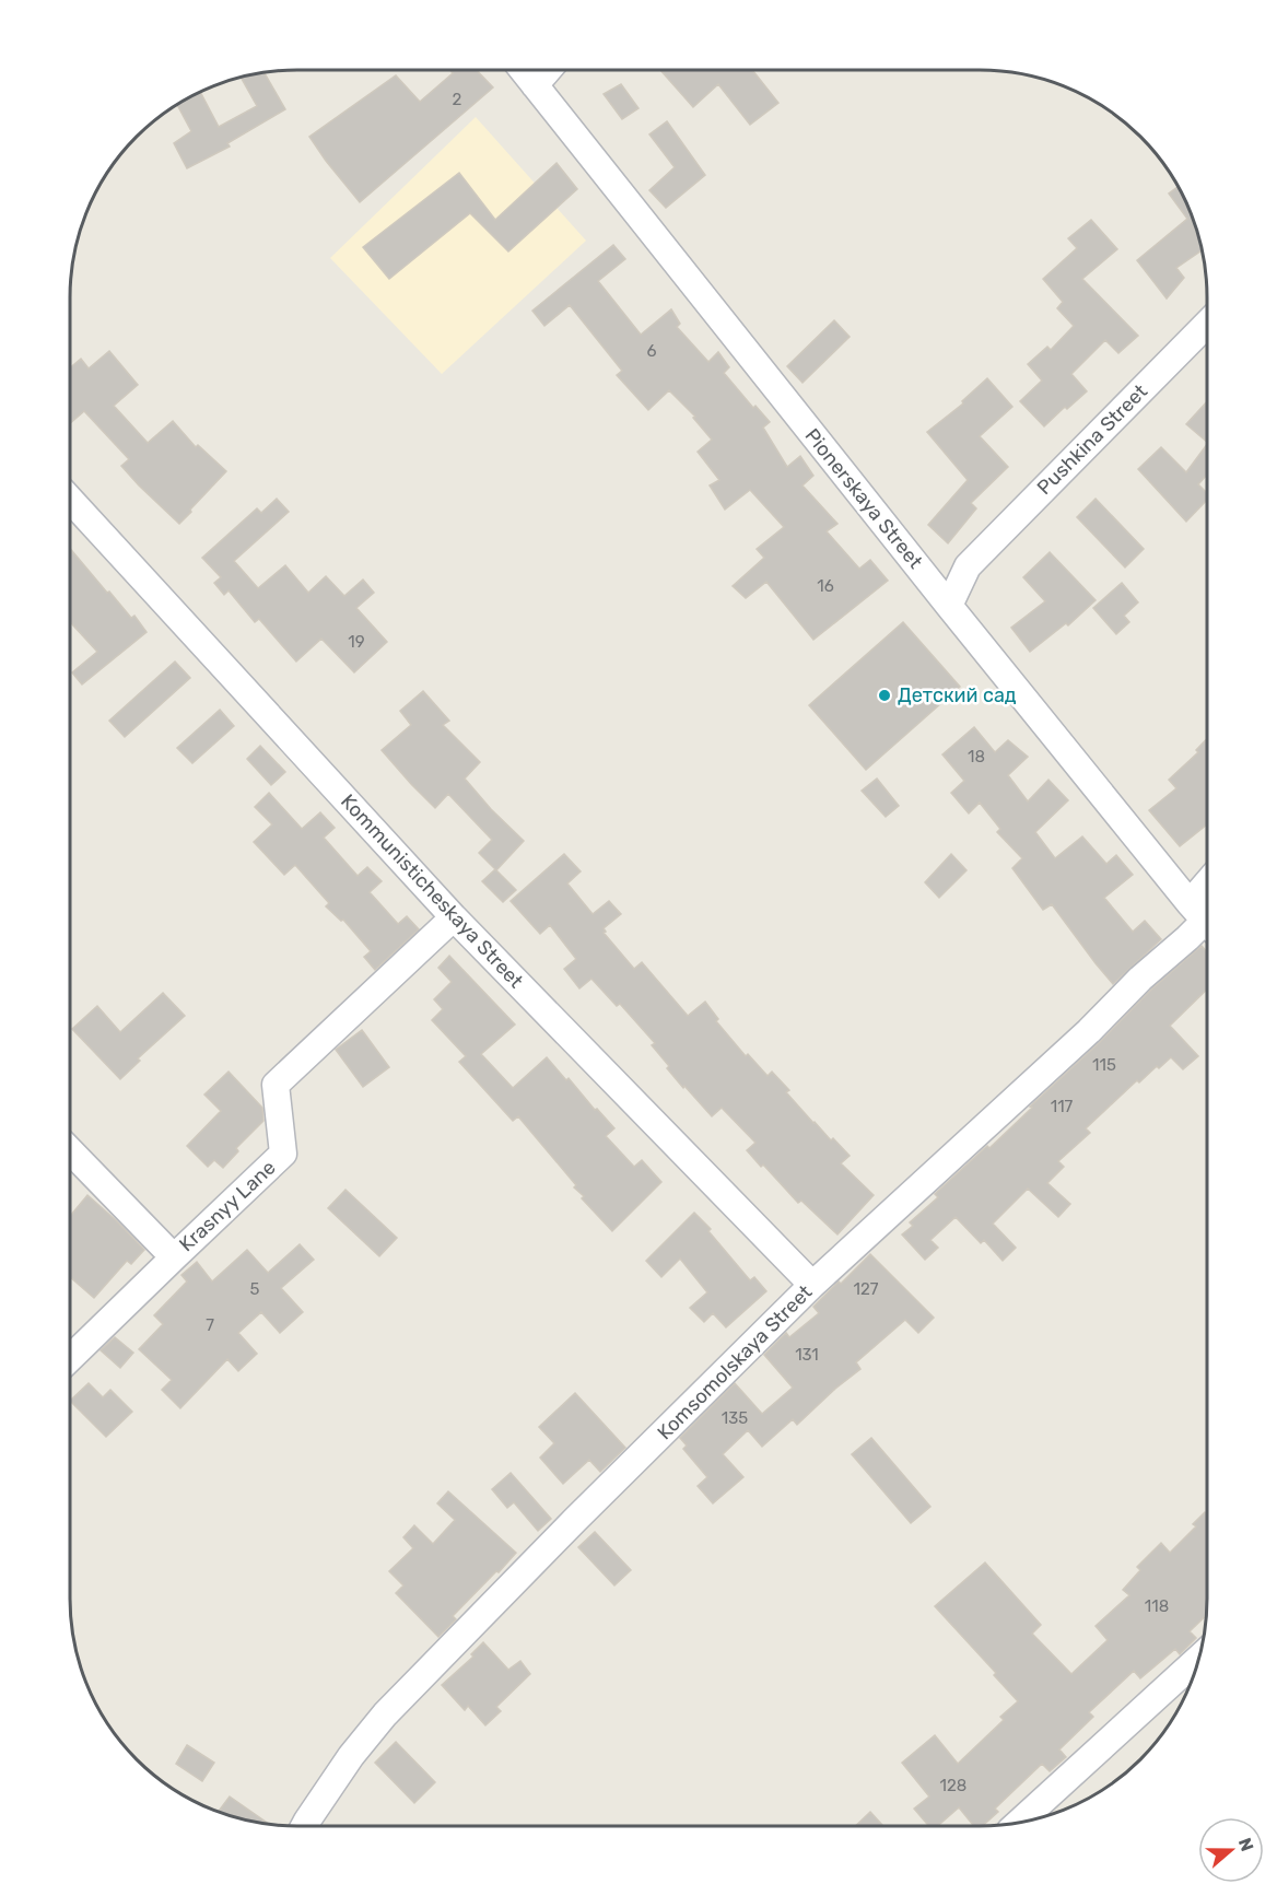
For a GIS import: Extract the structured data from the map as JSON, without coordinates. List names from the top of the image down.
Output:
{
  "streets": {
    "street": [
      "Pushkina Street",
      "Pionerskaya Street",
      "Kommunisticheskaya Street",
      "Krasnyy Lane",
      "Komsomolskaya Street"
    ]
  },
  "crossings": [
    ["Pushkina Street", "Pionerskaya Street"],
    ["Pionerskaya Street", "Komsomolskaya Street"],
    ["Kommunisticheskaya Street", "Krasnyy Lane"],
    ["Kommunisticheskaya Street", "Komsomolskaya Street"]
  ],
  "places": ["Детский сад"],
  "house_numbers": [
    "2",
    "6",
    "16",
    "19",
    "18",
    "115",
    "117",
    "5",
    "127",
    "7",
    "131",
    "135",
    "118",
    "128"
  ],
  "north": "right"
}
